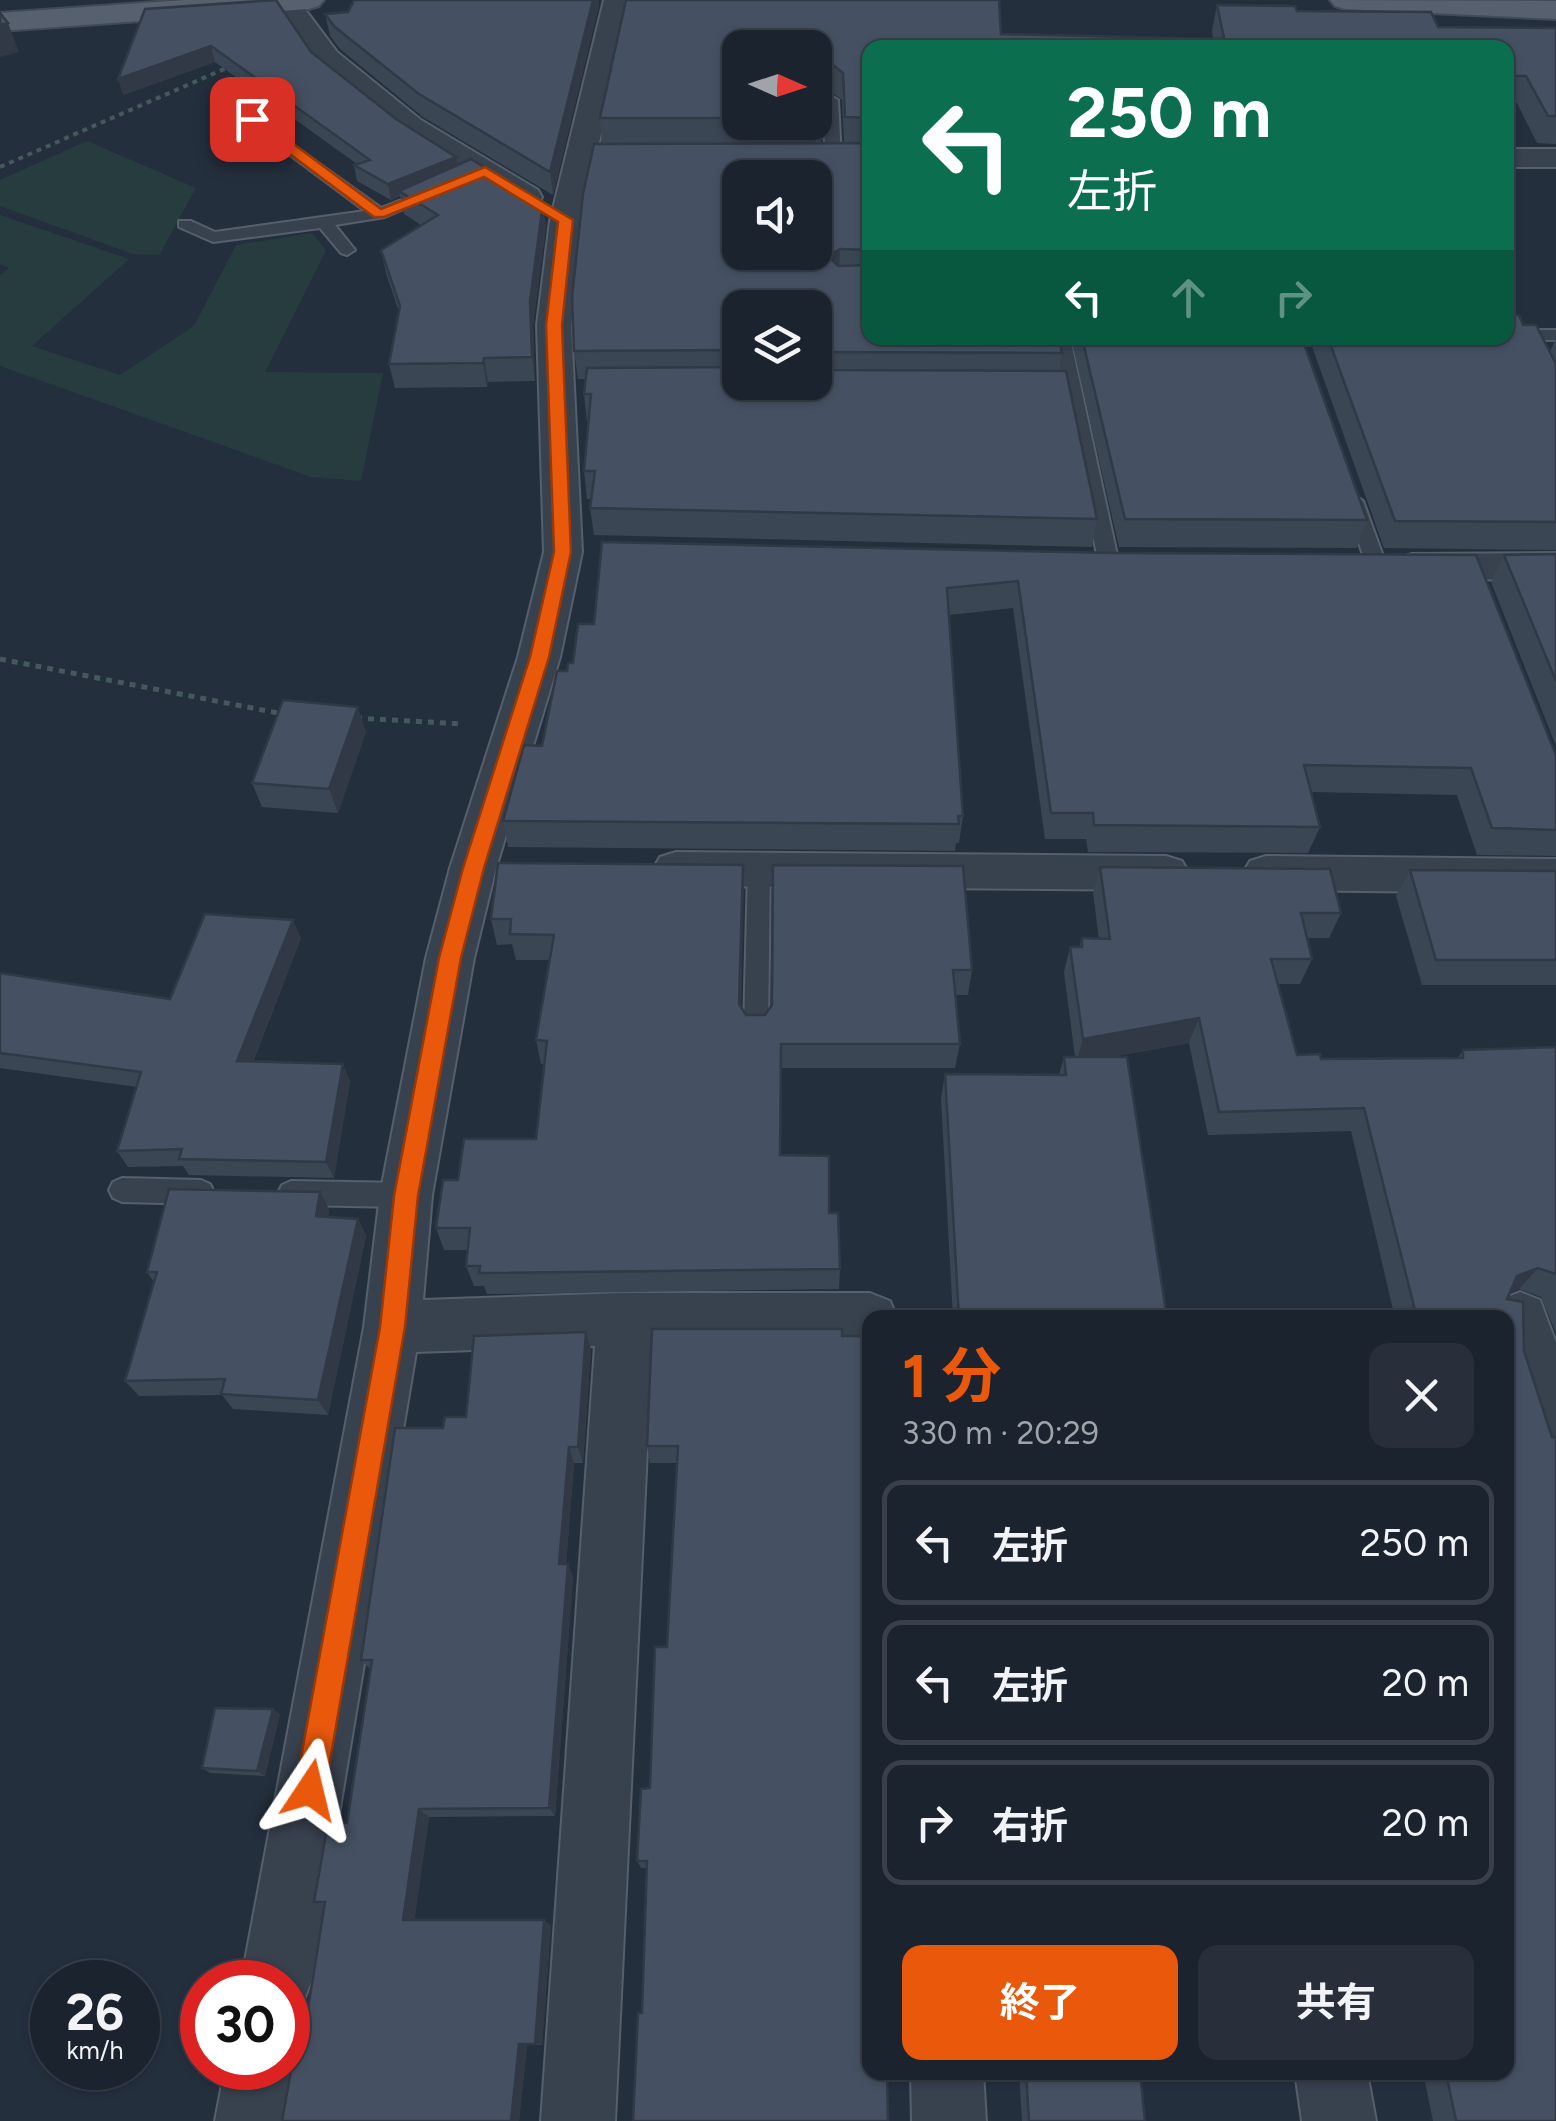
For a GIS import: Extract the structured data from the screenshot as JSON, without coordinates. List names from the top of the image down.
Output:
{
  "north": "right",
  "page": {
    "turn": ["250 m", "左折"],
    "heading": ["1 分", "330 m · 20:29"],
    "list": [
      {
        "name": "左折",
        "value": "250 m"
      },
      {
        "name": "左折",
        "value": "20 m"
      },
      {
        "name": "右折",
        "value": "20 m"
      }
    ],
    "buttons": ["終了", "共有"],
    "speed": "26 km/h",
    "limit": "30"
  }
}
